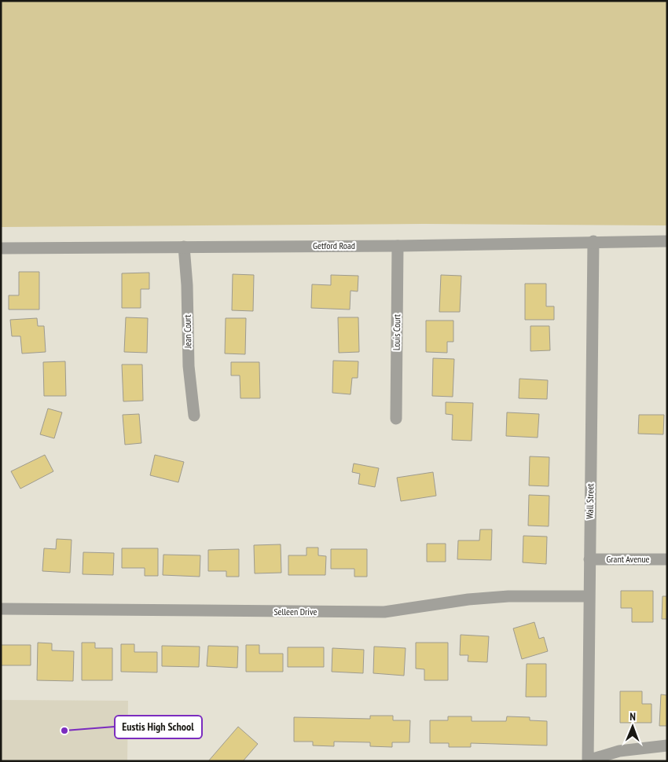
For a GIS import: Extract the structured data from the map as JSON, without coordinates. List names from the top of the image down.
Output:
{
  "streets": {
    "street": [
      "Getford Road",
      "Jean Court",
      "Louis Court",
      "Wall Street",
      "Grant Avenue",
      "Selleen Drive"
    ]
  },
  "crossings": [
    ["Getford Road", "Jean Court"],
    ["Getford Road", "Louis Court"],
    ["Getford Road", "Wall Street"],
    ["Wall Street", "Grant Avenue"],
    ["Wall Street", "Selleen Drive"]
  ],
  "places": ["Eustis High School"],
  "north": "top"
}
